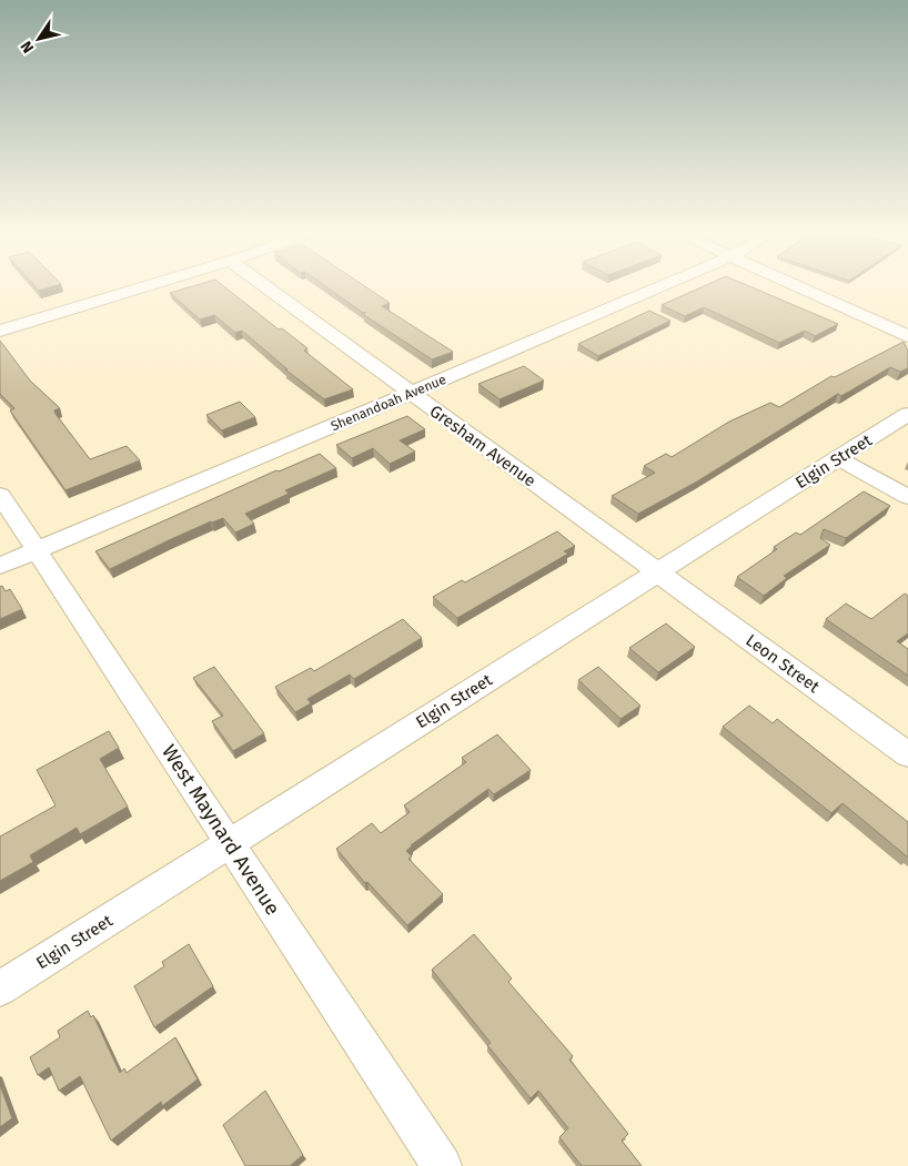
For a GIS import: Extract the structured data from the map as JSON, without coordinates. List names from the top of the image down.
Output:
{
  "streets": {
    "street": [
      "Shenandoah Avenue",
      "Gresham Avenue",
      "Elgin Street",
      "Leon Street",
      "West Maynard Avenue"
    ]
  },
  "crossings": [
    ["Shenandoah Avenue", "Gresham Avenue"],
    ["Shenandoah Avenue", "West Maynard Avenue"],
    ["Gresham Avenue", "Elgin Street"],
    ["Gresham Avenue", "Leon Street"],
    ["Elgin Street", "Leon Street"],
    ["Elgin Street", "West Maynard Avenue"]
  ],
  "north": "bottom left"
}
